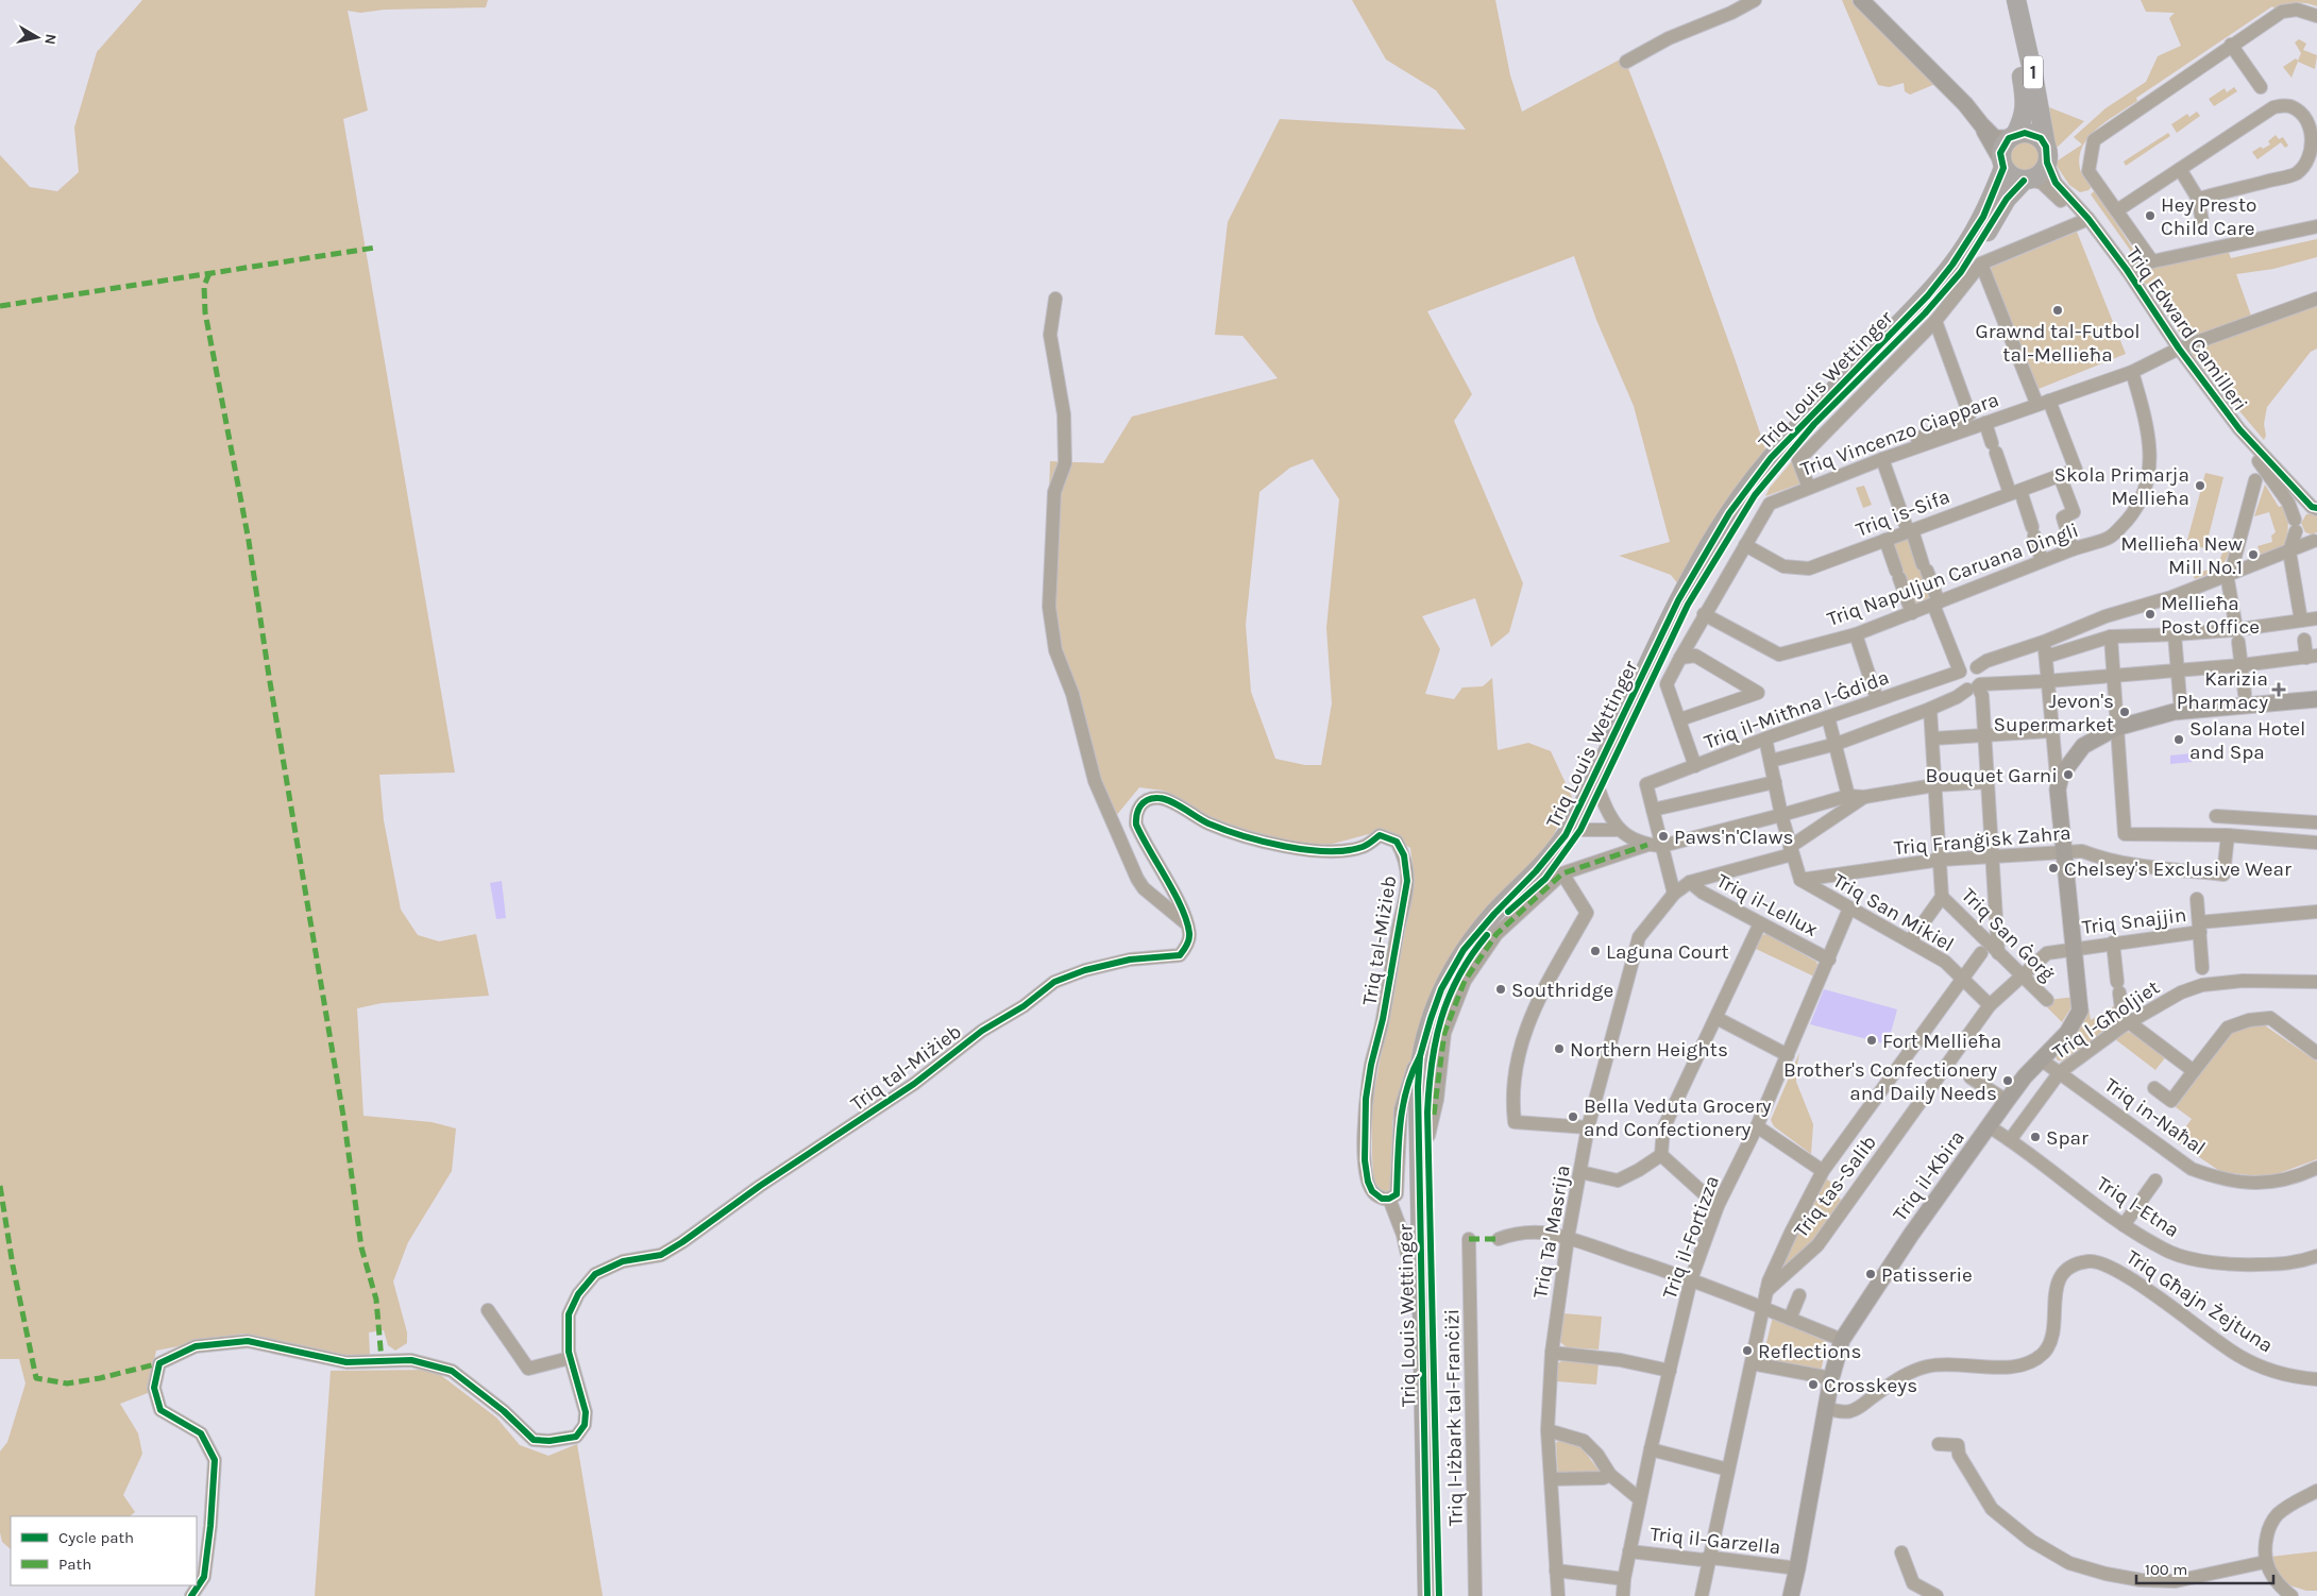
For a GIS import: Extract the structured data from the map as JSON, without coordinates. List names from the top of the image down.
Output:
{
  "streets": {
    "highway": ["1", "Triq Louis Wettinger"],
    "main road": ["Triq il-Kbira"],
    "street": [
      "Triq Edward Camilleri",
      "Triq Vincenzo Ciappara",
      "Triq is-Sifa",
      "Triq Napuljun Caruana Dingli",
      "Triq il-Mitħna l-Ġdida",
      "Triq Franġisk Zahra",
      "Triq il-Lellux",
      "Triq San Mikiel",
      "Triq Snajjin",
      "Triq San Ġorġ",
      "Triq tal-Miżieb",
      "Triq l-Għoljiet",
      "Triq in-Naħal",
      "Triq tas-Salib",
      "Triq l-Etna",
      "Triq Ta' Masrija",
      "Triq il-Fortizza",
      "Triq Għajn Żejtuna",
      "Triq l-Iżbark tal-Franċiżi",
      "Triq il-Garzella"
    ]
  },
  "crossings": [
    ["1", "Triq Edward Camilleri"],
    ["1", "Triq Louis Wettinger"],
    ["Triq Edward Camilleri", "Triq Louis Wettinger"],
    ["Triq Edward Camilleri", "Triq Vincenzo Ciappara"],
    ["Triq Vincenzo Ciappara", "Triq is-Sifa"],
    ["Triq Vincenzo Ciappara", "Triq Napuljun Caruana Dingli"],
    ["Triq Vincenzo Ciappara", "Triq il-Mitħna l-Ġdida"],
    ["Triq Franġisk Zahra", "Triq San Mikiel"],
    ["Triq Franġisk Zahra", "Triq il-Kbira"],
    ["Triq il-Lellux", "Triq Ta' Masrija"],
    ["Triq il-Lellux", "Triq il-Fortizza"],
    ["Triq San Mikiel", "Triq tas-Salib"],
    ["Triq San Mikiel", "Triq il-Fortizza"],
    ["Triq Snajjin", "Triq il-Kbira"],
    ["Triq Snajjin", "Triq tas-Salib"],
    ["Triq San Ġorġ", "Triq tas-Salib"],
    ["Triq l-Għoljiet", "Triq in-Naħal"],
    ["Triq l-Għoljiet", "Triq l-Etna"],
    ["Triq in-Naħal", "Triq il-Kbira"],
    ["Triq il-Kbira", "Triq tas-Salib"],
    ["Triq il-Kbira", "Triq l-Etna"],
    ["Triq il-Kbira", "Triq Għajn Żejtuna"],
    ["Triq il-Kbira", "Triq il-Garzella"],
    ["Triq il-Fortizza", "Triq il-Garzella"]
  ],
  "places": {
    "other": [
      "Hey Presto Child Care",
      "Grawnd tal-Futbol tal-Mellieħa",
      "Skola Primarja Mellieħa",
      "Mellieħa New Mill No.1",
      "Mellieħa Post Office",
      "Jevon's Supermarket",
      "Solana Hotel and Spa",
      "Bouquet Garni",
      "Paws'n'Claws",
      "Chelsey's Exclusive Wear",
      "Laguna Court",
      "Southridge",
      "Fort Mellieħa",
      "Northern Heights",
      "Brother's Confectionery and Daily Needs",
      "Bella Veduta Grocery and Confectionery",
      "Spar",
      "Patisserie",
      "Reflections",
      "Crosskeys"
    ],
    "health": ["Karizia Pharmacy"]
  },
  "legend": ["Cycle path", "Path"],
  "scale_bar": "100 m",
  "north": "right"
}
